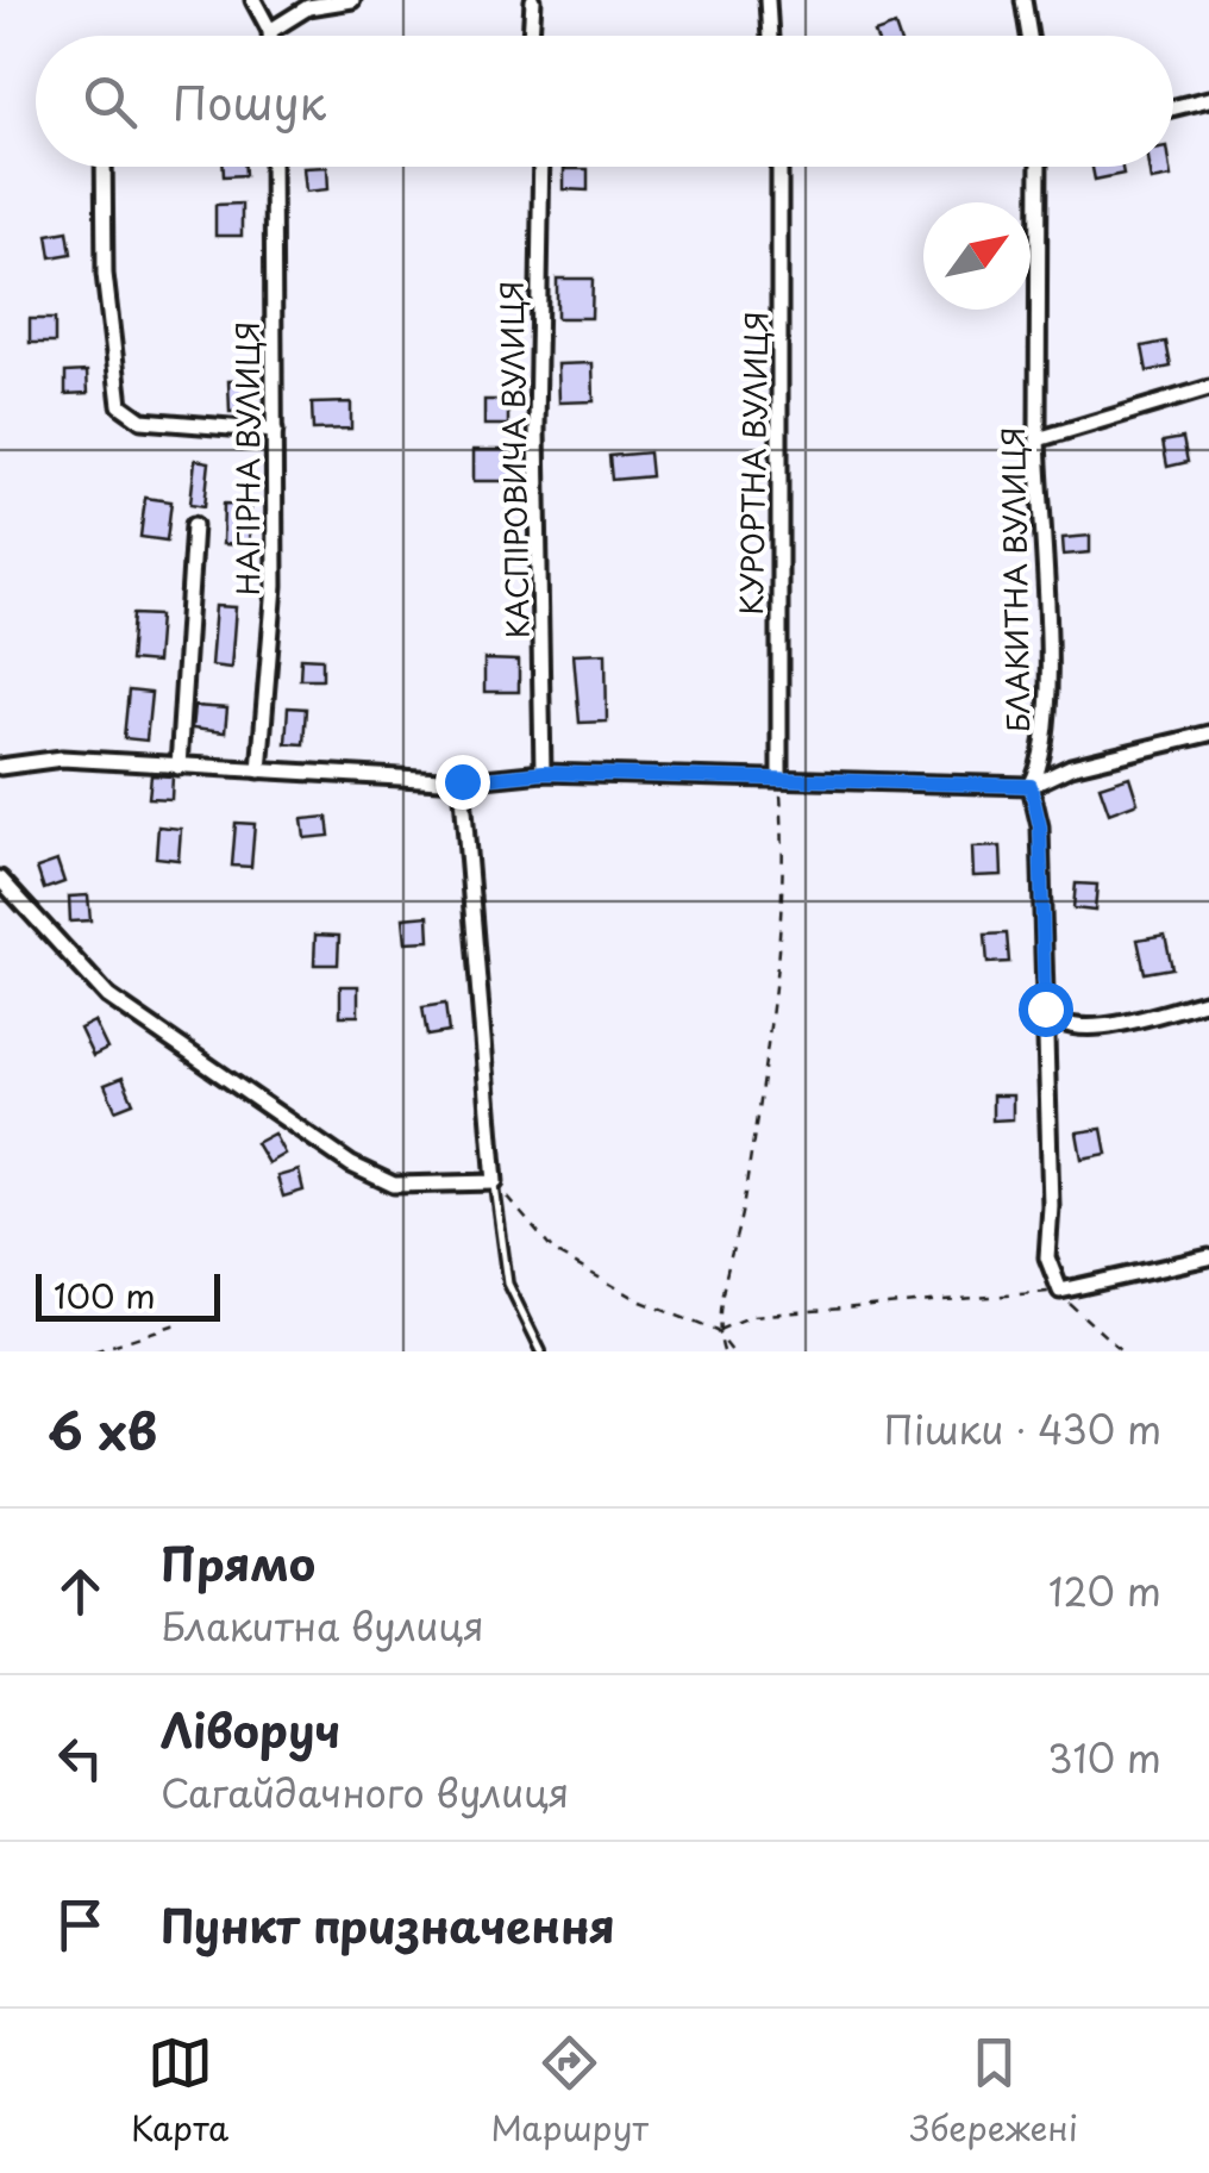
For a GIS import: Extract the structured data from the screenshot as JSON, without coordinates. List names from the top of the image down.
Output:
{
  "streets": {
    "street": [
      "НАГІРНА ВУЛИЦЯ",
      "КАСПІРОВИЧА ВУЛИЦЯ",
      "КУРОРТНА ВУЛИЦЯ",
      "БЛАКИТНА ВУЛИЦЯ"
    ]
  },
  "scale_bar": "100 m",
  "north": "top right",
  "page": {
    "search": "Пошук",
    "scale": "100 m",
    "heading": ["6 хв", "Пішки · 430 m"],
    "list": [
      ["Прямо", "Блакитна вулиця", "120 m"],
      ["Ліворуч", "Сагайдачного вулиця", "310 m"],
      "Пункт призначення"
    ],
    "nav": ["Карта", "Маршрут", "Збережені"]
  }
}
